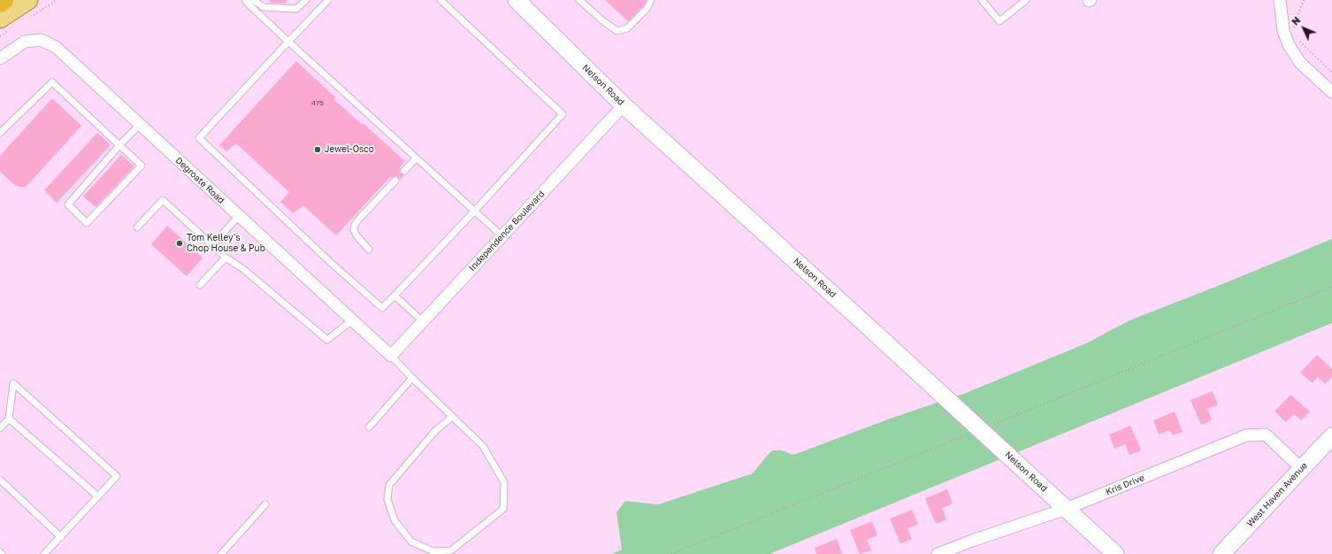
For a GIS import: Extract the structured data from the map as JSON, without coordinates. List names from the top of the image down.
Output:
{
  "streets": {
    "street": [
      "Nelson Road",
      "Degroate Road",
      "Independence Boulevard",
      "Kris Drive",
      "West Haven Avenue"
    ]
  },
  "crossings": [
    ["Nelson Road", "Independence Boulevard"],
    ["Nelson Road", "Kris Drive"],
    ["Degroate Road", "Independence Boulevard"],
    ["Kris Drive", "West Haven Avenue"]
  ],
  "places": ["Jewel-Osco", "Tom Kelley's Chop House & Pub"],
  "house_numbers": ["475"],
  "north": "top left"
}
